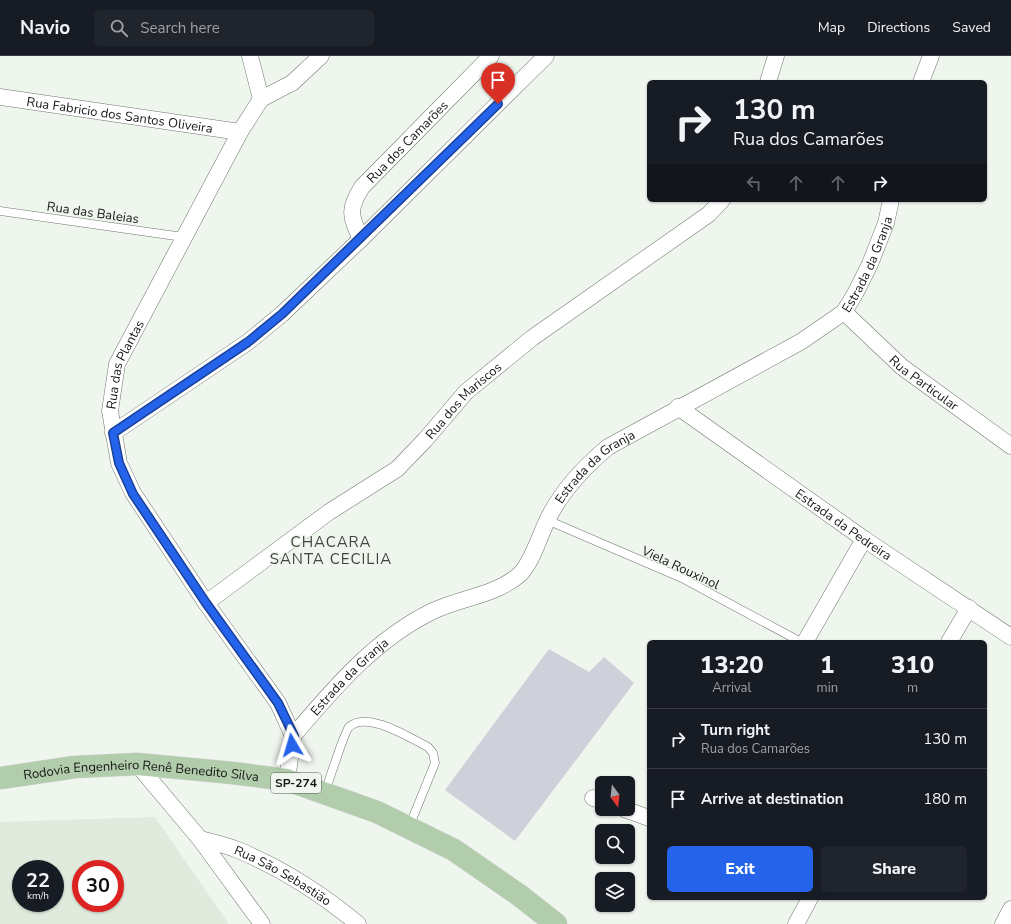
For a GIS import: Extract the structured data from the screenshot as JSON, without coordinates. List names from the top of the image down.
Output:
{
  "streets": {
    "main road": ["Rodovia Engenheiro Renê Benedito Silva", "SP-274"],
    "street": [
      "Rua Fabricio dos Santos Oliveira",
      "Rua dos Camarões",
      "Estrada da Granja",
      "Rua das Plantas",
      "Rua Particular",
      "Rua dos Mariscos",
      "Estrada da Pedreira",
      "Rua São Sebastião"
    ],
    "lane": ["Rua das Baleias", "Viela Rouxinol"]
  },
  "crossings": [
    ["Rua Fabricio dos Santos Oliveira", "Rua das Plantas"],
    ["Rua das Baleias", "Rua das Plantas"],
    ["Estrada da Granja", "Rua das Plantas"],
    ["Estrada da Granja", "Rua Particular"],
    ["Estrada da Granja", "Estrada da Pedreira"],
    ["Estrada da Granja", "Viela Rouxinol"],
    ["Rua das Plantas", "Rua dos Mariscos"]
  ],
  "districts": ["CHACARA SANTA CECILIA"],
  "north": "bottom",
  "page": {
    "header": "Navio",
    "search": "Search here",
    "nav": ["Map", "Directions", "Saved"],
    "turn": ["130 m", "Rua dos Camarões"],
    "eta": [
      "13:20",
      "Arrival",
      "1",
      "min",
      "310",
      "m"
    ],
    "list": [
      {
        "name": "Turn right",
        "note": "Rua dos Camarões",
        "value": "130 m"
      },
      {
        "name": "Arrive at destination",
        "value": "180 m"
      }
    ],
    "buttons": ["Exit", "Share"],
    "speed": "22 km/h",
    "limit": "30"
  }
}
